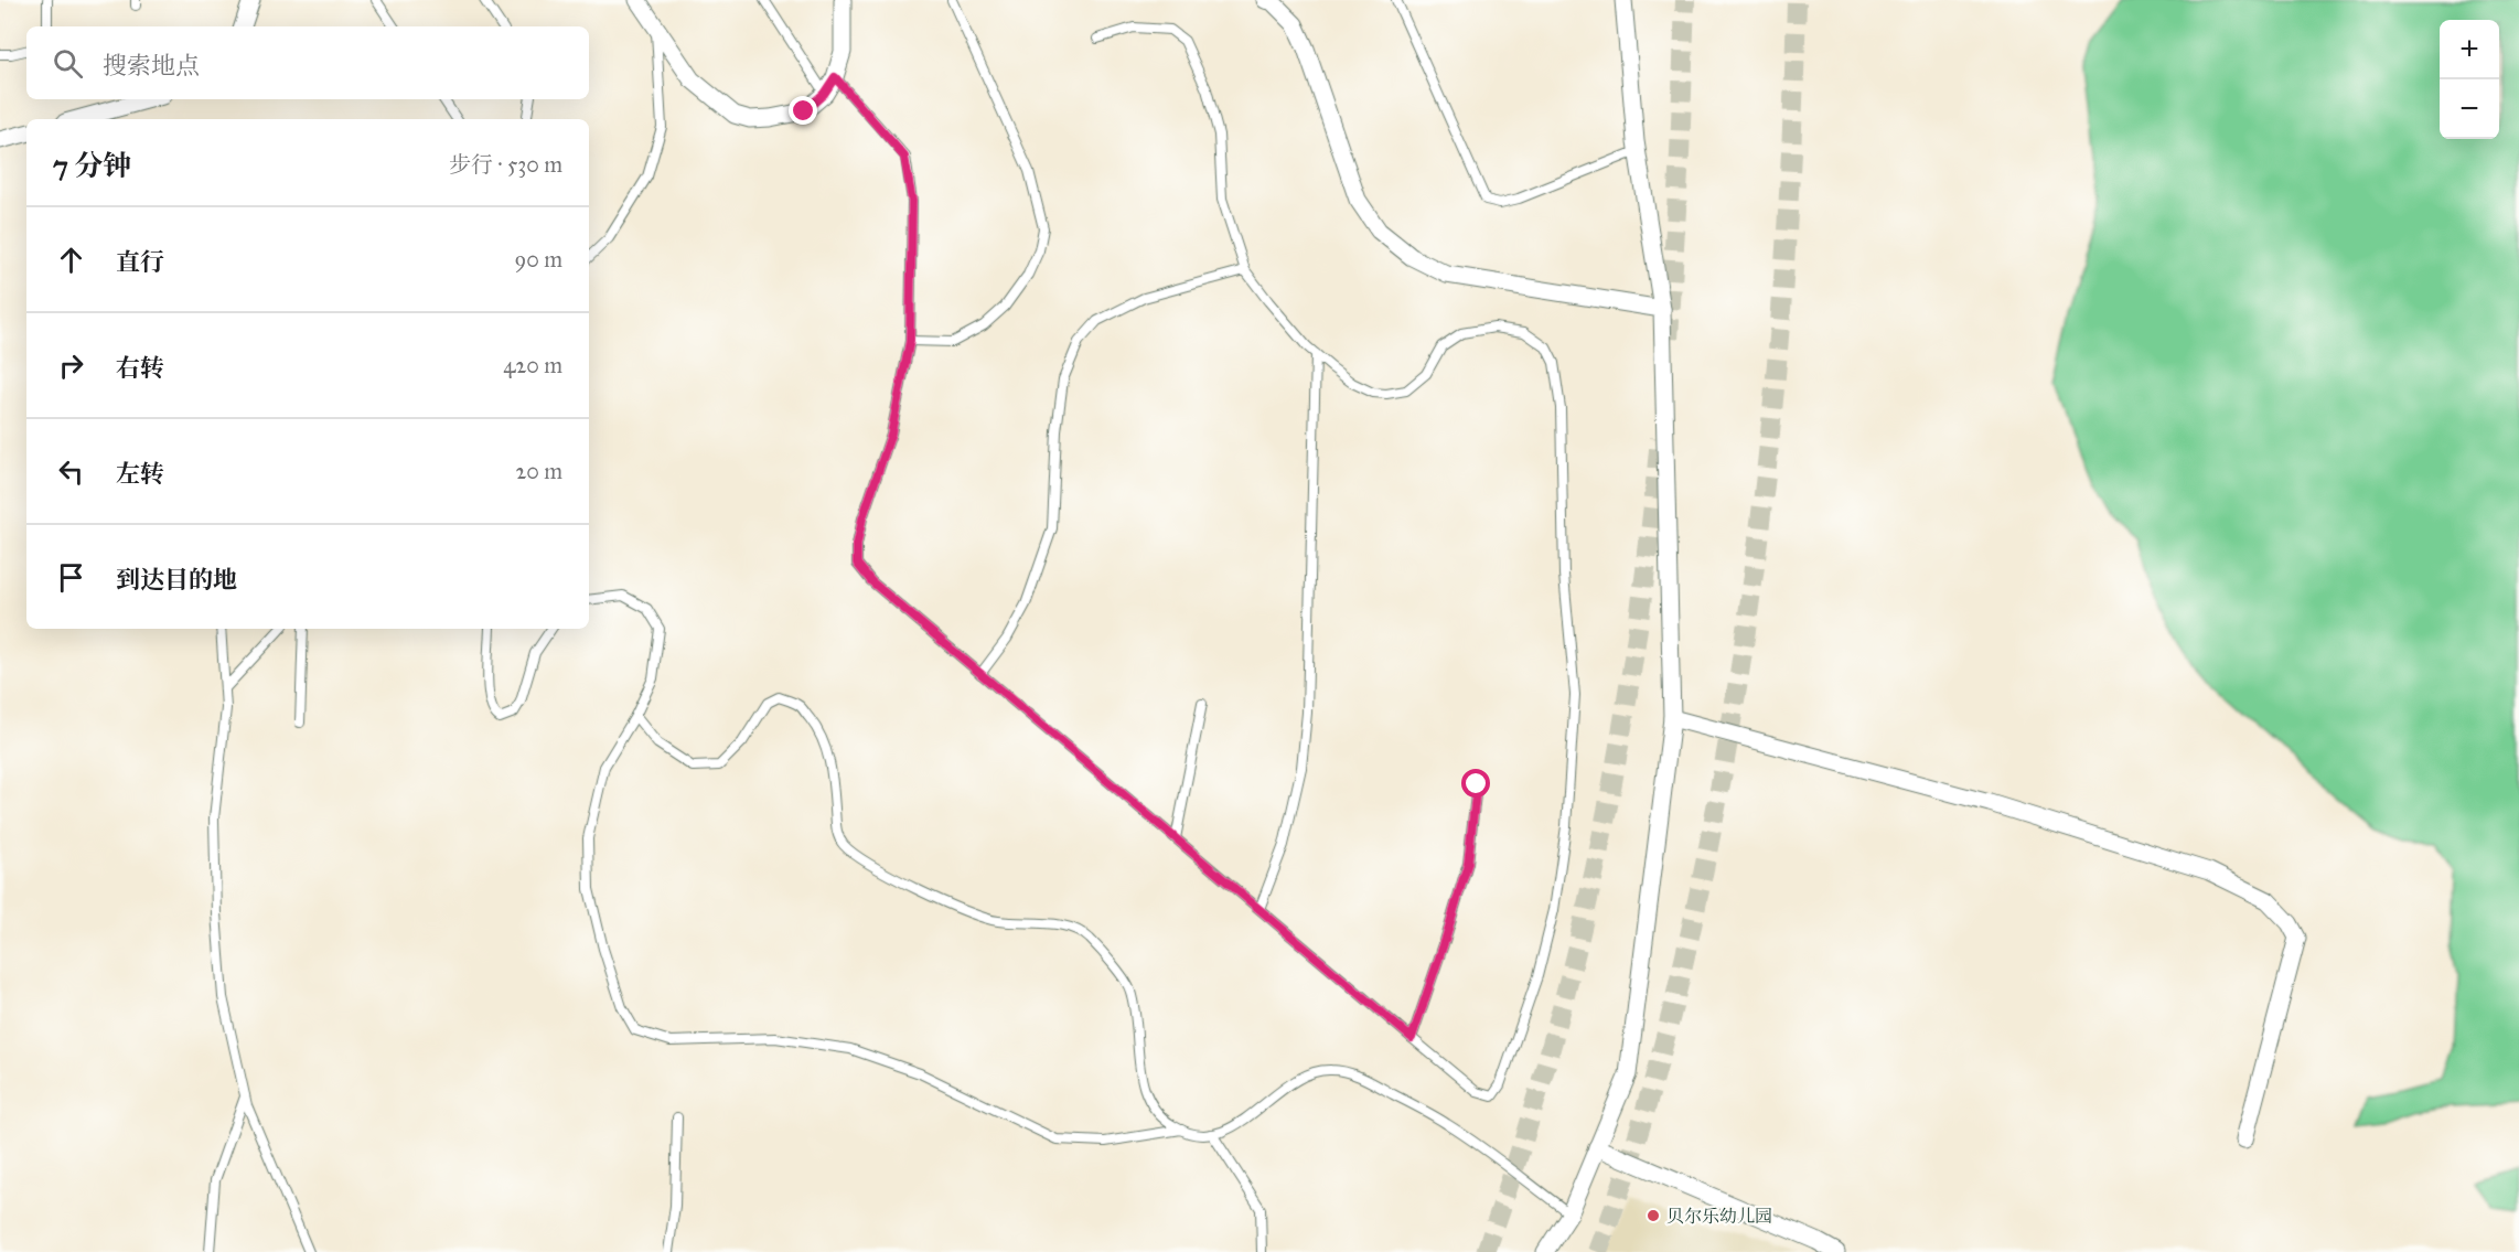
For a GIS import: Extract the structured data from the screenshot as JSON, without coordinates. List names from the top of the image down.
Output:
{
  "places": ["贝尔乐幼儿园"],
  "page": {
    "map_buttons": ["+", "−"],
    "search": "搜索地点",
    "heading": ["7 分钟", "步行 · 530 m"],
    "list": [
      ["直行", "90 m"],
      ["右转", "420 m"],
      ["左转", "20 m"],
      "到达目的地"
    ]
  }
}
